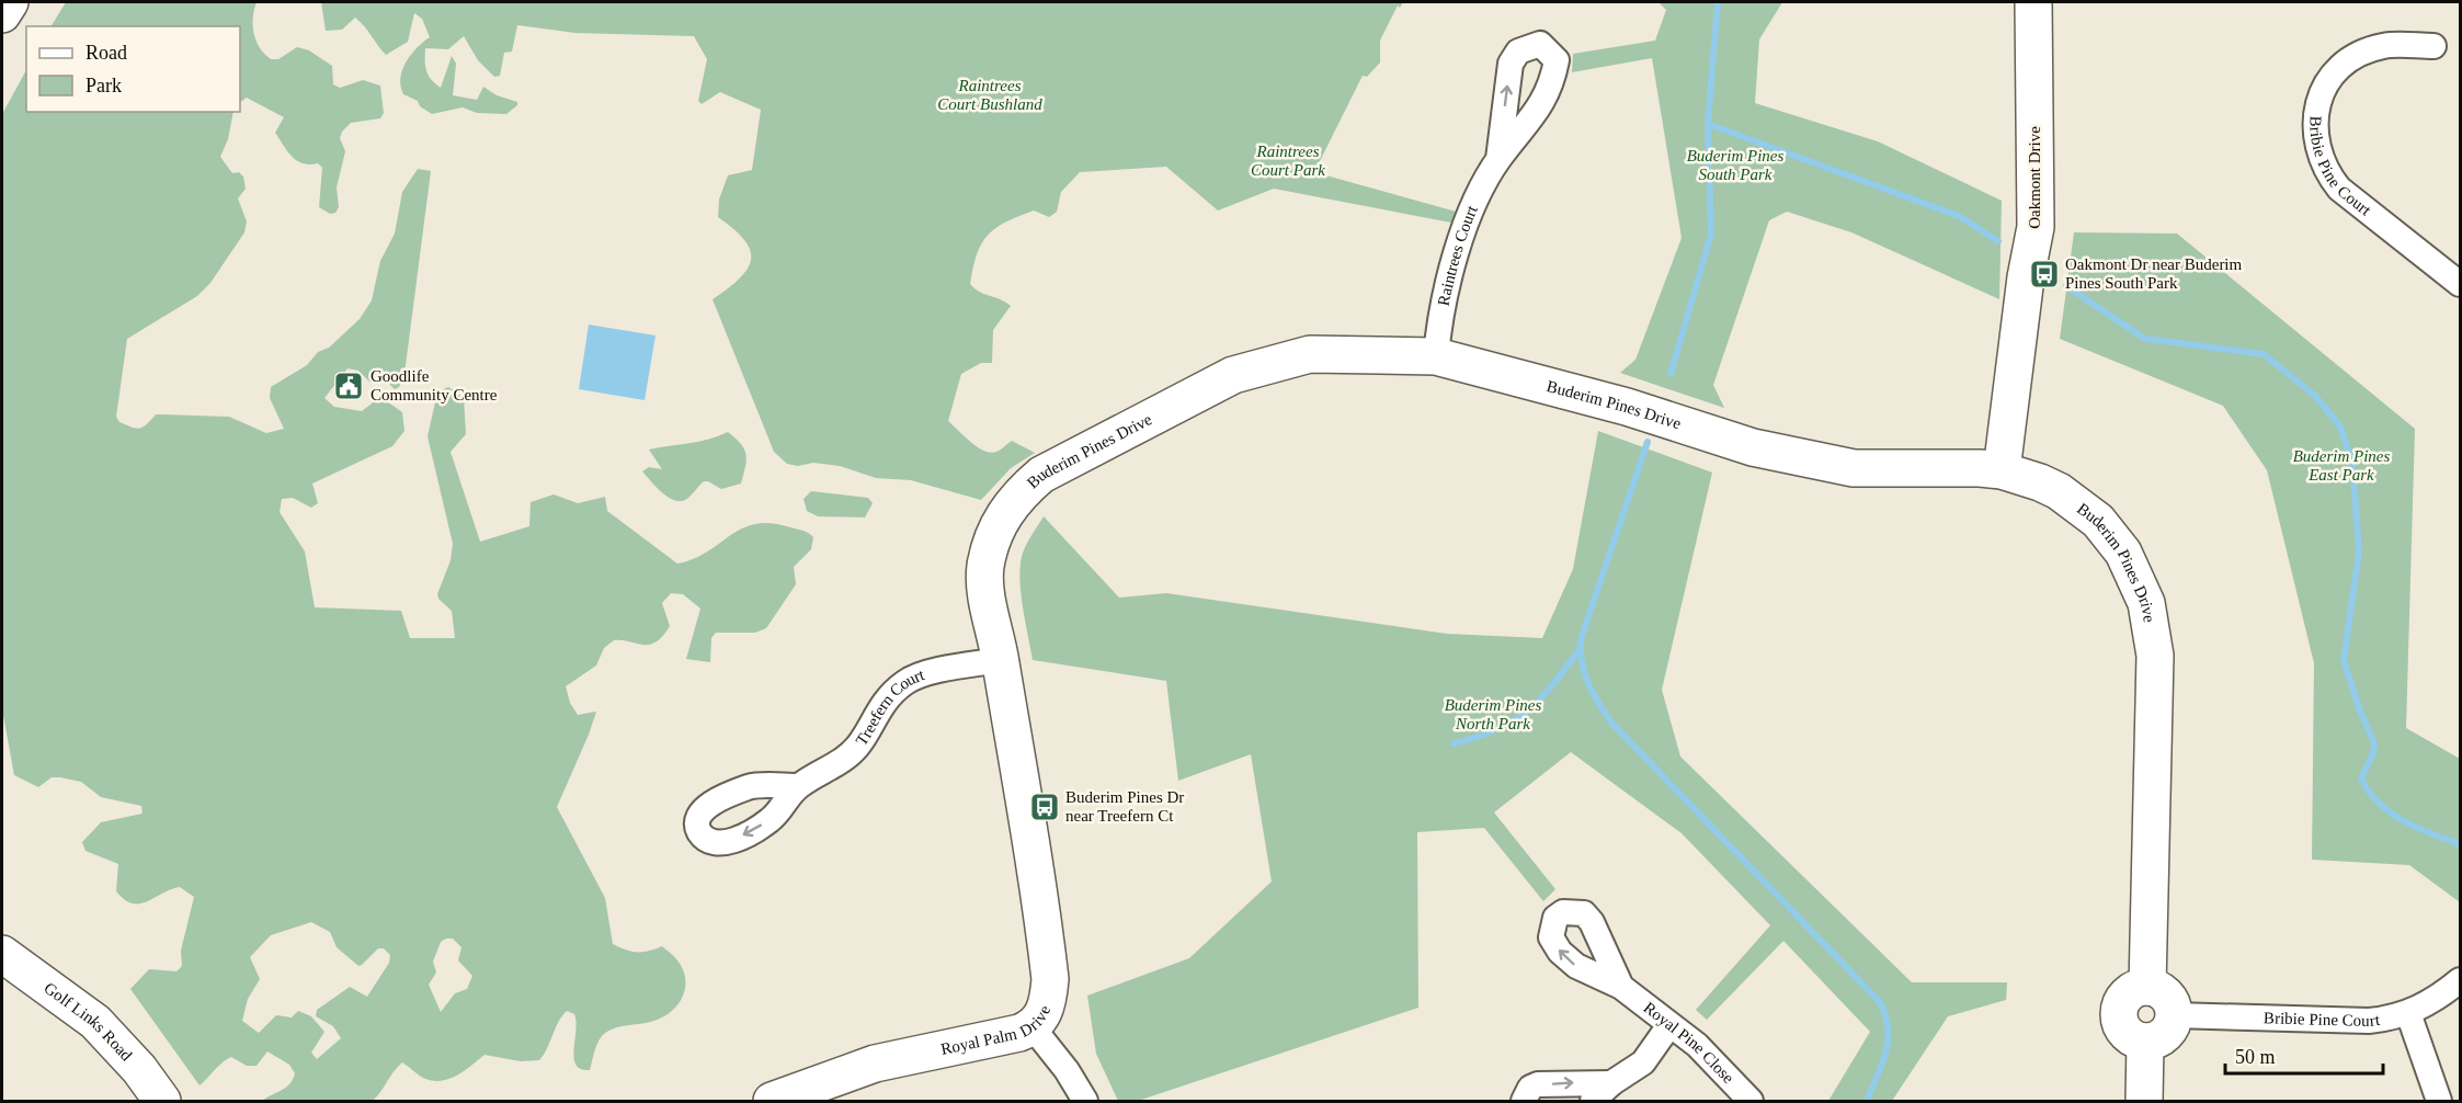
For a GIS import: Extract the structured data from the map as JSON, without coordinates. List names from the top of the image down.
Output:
{
  "streets": {
    "street": [
      "Bribie Pine Court",
      "Oakmont Drive",
      "Raintrees Court",
      "Buderim Pines Drive",
      "Treefern Court",
      "Golf Links Road",
      "Royal Palm Drive",
      "Royal Pine Close"
    ]
  },
  "crossings": [
    ["Bribie Pine Court", "Buderim Pines Drive"],
    ["Oakmont Drive", "Buderim Pines Drive"],
    ["Raintrees Court", "Buderim Pines Drive"],
    ["Buderim Pines Drive", "Treefern Court"],
    ["Buderim Pines Drive", "Royal Palm Drive"]
  ],
  "parks": [
    "Raintrees Court Bushland",
    "Raintrees Court Park",
    "Buderim Pines South Park",
    "Buderim Pines East Park",
    "Buderim Pines North Park"
  ],
  "places": {
    "bus stop": ["Oakmont Dr near Buderim Pines South Park", "Buderim Pines Dr near Treefern Ct"],
    "public building": ["Goodlife Community Centre"]
  },
  "legend": ["Road", "Park"],
  "scale_bar": "50 m"
}
